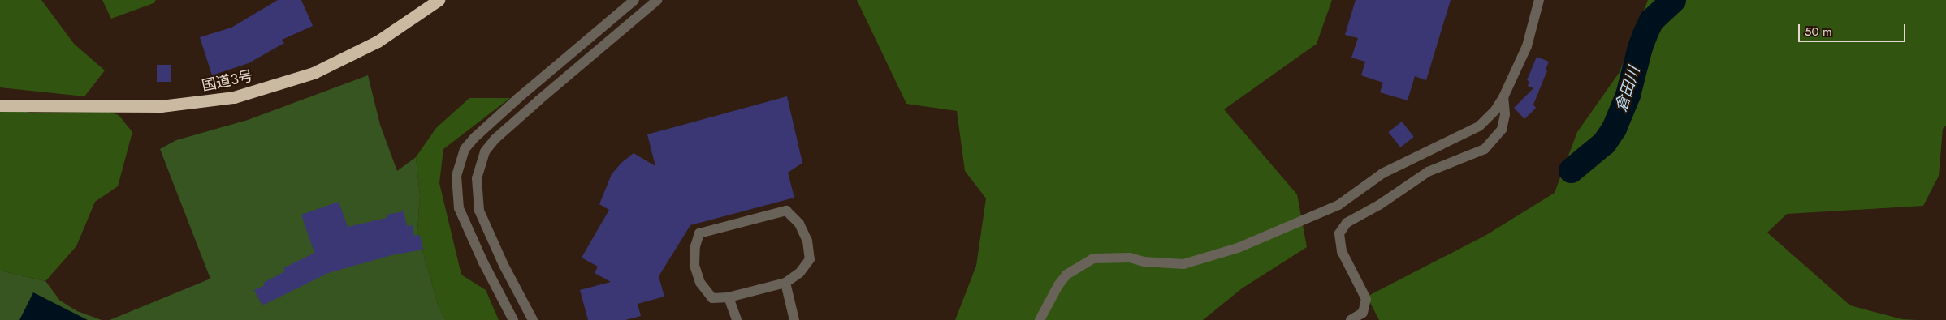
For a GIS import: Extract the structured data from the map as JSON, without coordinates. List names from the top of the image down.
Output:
{
  "streets": {
    "highway": ["国道3号"]
  },
  "water": ["倉田川"],
  "scale_bar": "50 m"
}
